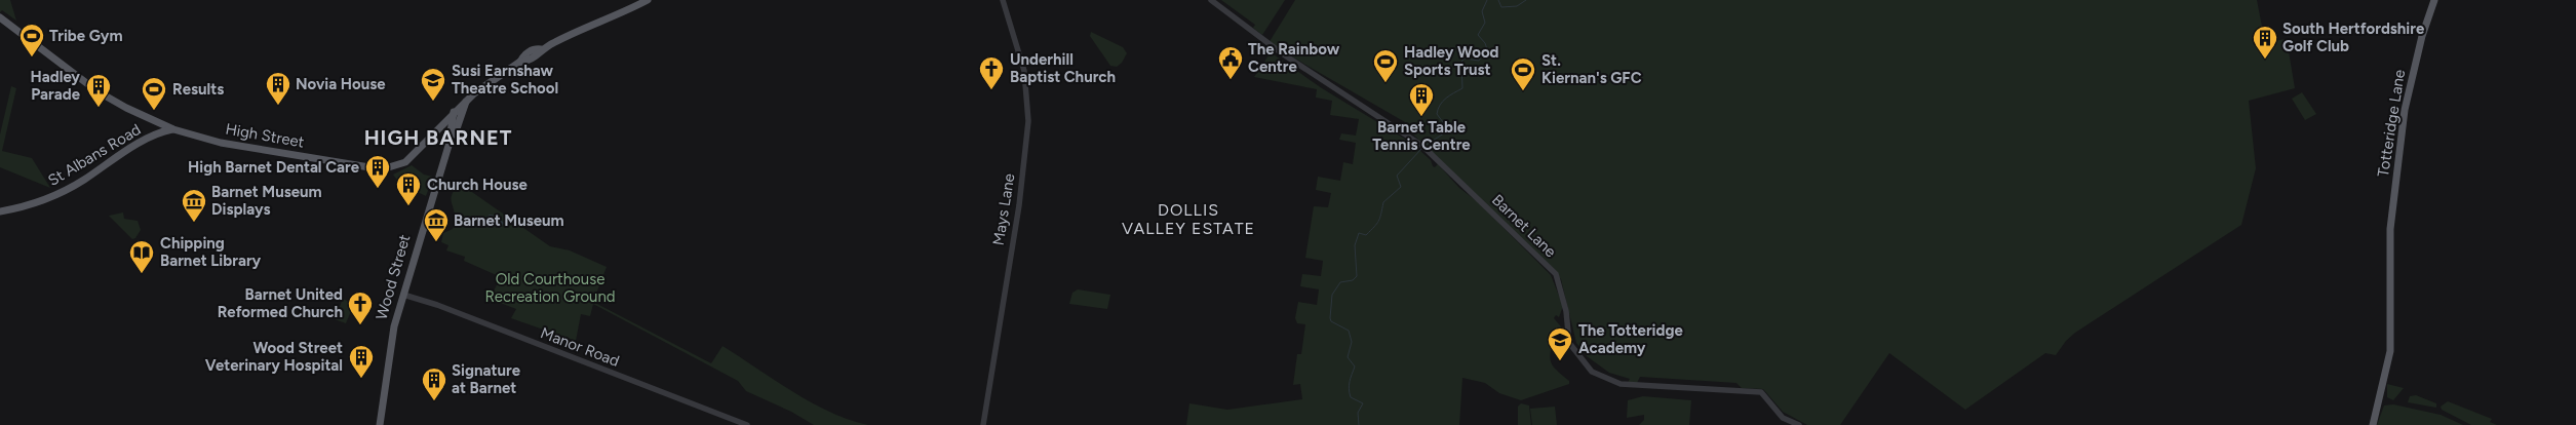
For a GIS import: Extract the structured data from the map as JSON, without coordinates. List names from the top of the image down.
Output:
{
  "streets": {
    "main road": [
      "Totteridge Lane",
      "High Street",
      "St Albans Road",
      "Wood Street"
    ],
    "street": ["Mays Lane", "Barnet Lane", "Manor Road"]
  },
  "crossings": [
    ["High Street", "St Albans Road"],
    ["High Street", "Wood Street"],
    ["Wood Street", "Manor Road"]
  ],
  "districts": ["HIGH BARNET", "DOLLIS VALLEY ESTATE"],
  "parks": ["Old Courthouse Recreation Ground"],
  "places": {
    "sports": [
      "Tribe Gym",
      "Hadley Wood Sports Trust",
      "St. Kiernan's GFC",
      "Results"
    ],
    "building": [
      "South Hertfordshire Golf Club",
      "Novia House",
      "Hadley Parade",
      "Barnet Table Tennis Centre",
      "High Barnet Dental Care",
      "Church House",
      "Wood Street Veterinary Hospital",
      "Signature at Barnet"
    ],
    "public building": ["The Rainbow Centre"],
    "church": ["Underhill Baptist Church", "Barnet United Reformed Church"],
    "school or university": ["Susi Earnshaw Theatre School", "The Totteridge Academy"],
    "museum": ["Barnet Museum Displays", "Barnet Museum"],
    "library": ["Chipping Barnet Library"]
  }
}
